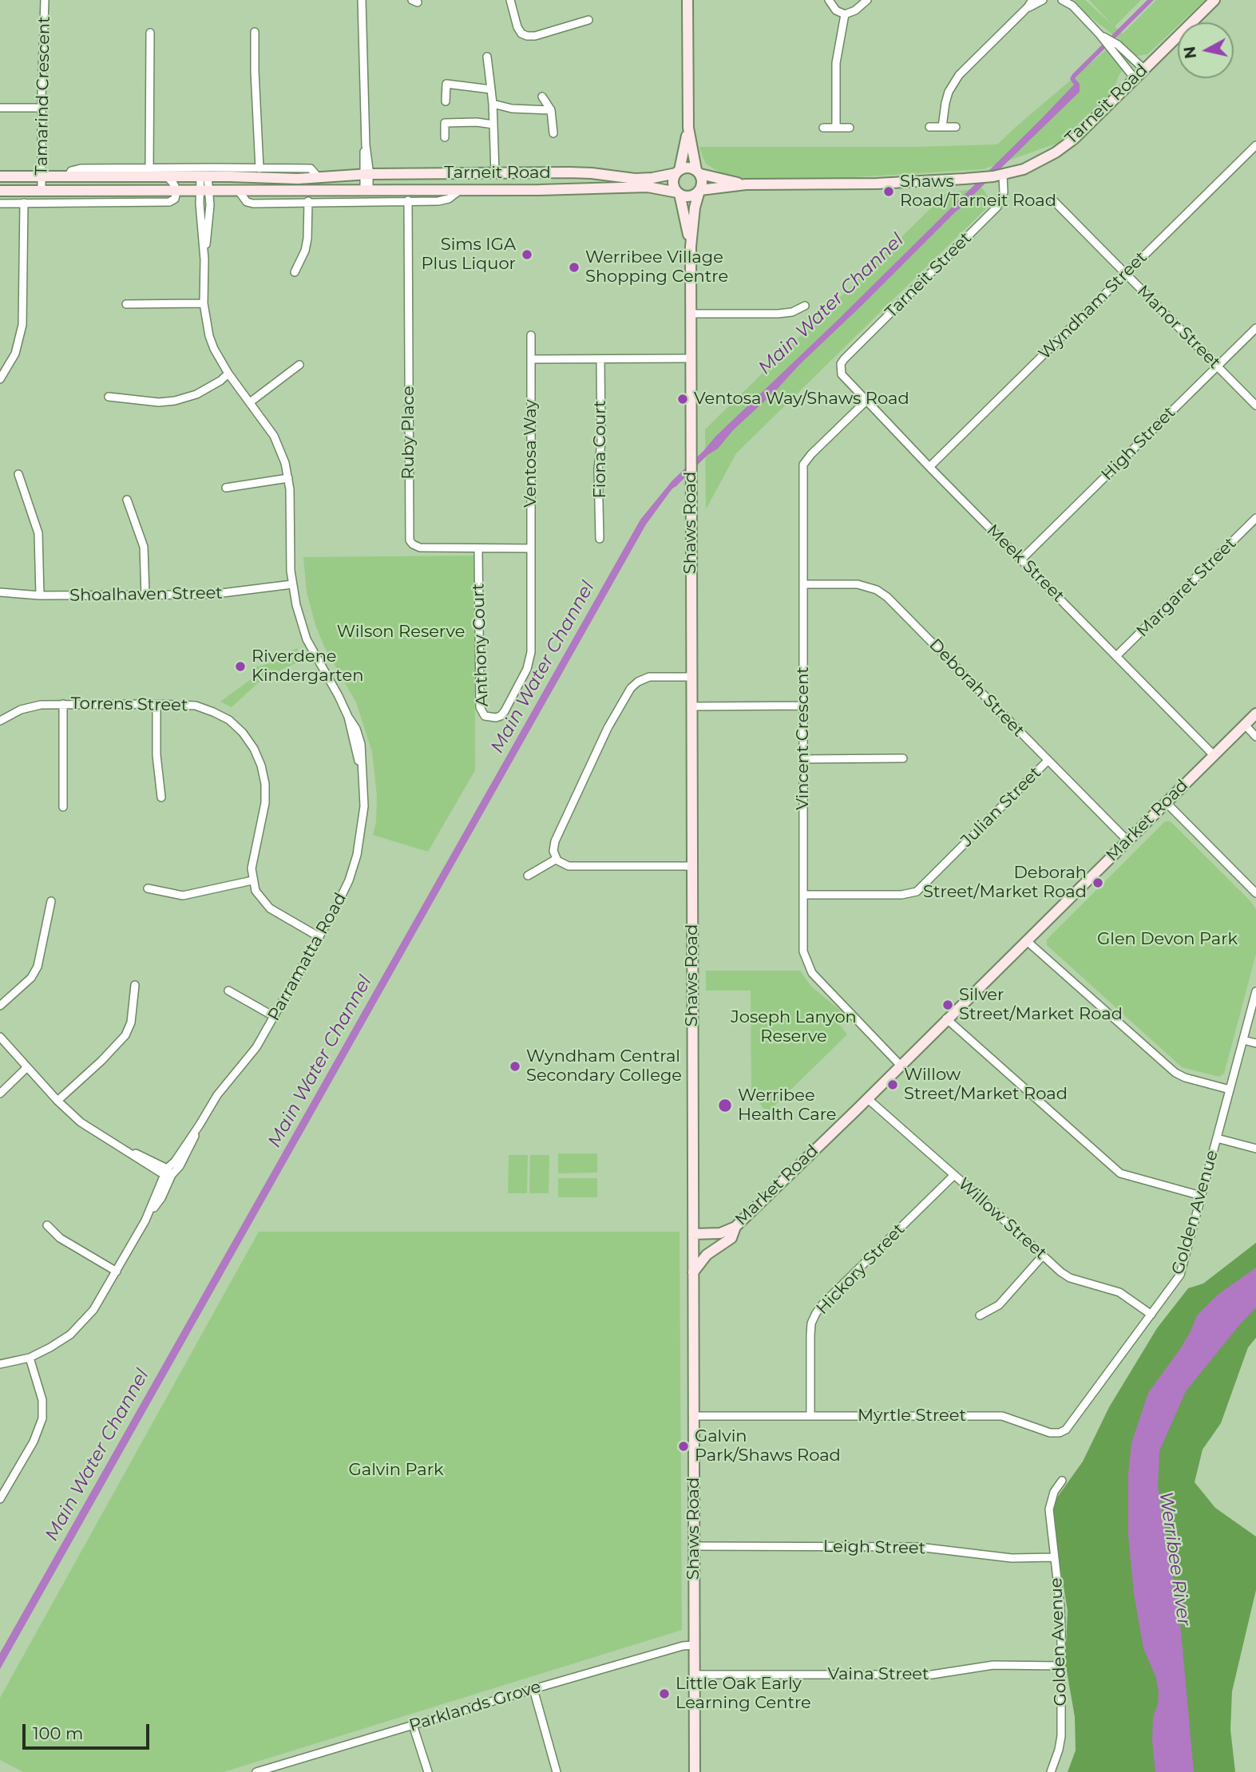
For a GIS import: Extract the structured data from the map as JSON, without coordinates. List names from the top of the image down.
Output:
{
  "streets": {
    "street": [
      "Tamarind Crescent",
      "Tarneit Road",
      "Tarneit Street",
      "Wyndham Street",
      "Manor Street",
      "Ruby Place",
      "High Street",
      "Fiona Court",
      "Ventosa Way",
      "Shaws Road",
      "Meek Street",
      "Margaret Street",
      "Shoalhaven Street",
      "Anthony Court",
      "Deborah Street",
      "Torrens Street",
      "Vincent Crescent",
      "Julian Street",
      "Market Road",
      "Parramatta Road",
      "Golden Avenue",
      "Willow Street",
      "Hickory Street",
      "Myrtle Street",
      "Leigh Street",
      "Vaina Street",
      "Parklands Grove"
    ]
  },
  "crossings": [
    ["Tamarind Crescent", "Tarneit Road"],
    ["Tarneit Road", "Tarneit Street"],
    ["Tarneit Road", "Ruby Place"],
    ["Tarneit Road", "Shaws Road"],
    ["Tarneit Road", "Parramatta Road"],
    ["Tarneit Street", "Meek Street"],
    ["Wyndham Street", "Manor Street"],
    ["Wyndham Street", "Meek Street"],
    ["Manor Street", "High Street"],
    ["Ruby Place", "Ventosa Way"],
    ["Ruby Place", "Anthony Court"],
    ["High Street", "Meek Street"],
    ["Ventosa Way", "Anthony Court"],
    ["Shaws Road", "Market Road"],
    ["Shaws Road", "Myrtle Street"],
    ["Shaws Road", "Leigh Street"],
    ["Shaws Road", "Vaina Street"],
    ["Shaws Road", "Parklands Grove"],
    ["Meek Street", "Margaret Street"],
    ["Meek Street", "Vincent Crescent"],
    ["Meek Street", "Market Road"],
    ["Shoalhaven Street", "Parramatta Road"],
    ["Deborah Street", "Vincent Crescent"],
    ["Deborah Street", "Julian Street"],
    ["Deborah Street", "Market Road"],
    ["Vincent Crescent", "Julian Street"],
    ["Vincent Crescent", "Market Road"],
    ["Market Road", "Willow Street"],
    ["Golden Avenue", "Willow Street"],
    ["Golden Avenue", "Myrtle Street"],
    ["Golden Avenue", "Leigh Street"],
    ["Golden Avenue", "Vaina Street"],
    ["Willow Street", "Hickory Street"],
    ["Hickory Street", "Myrtle Street"]
  ],
  "water": ["Main Water Channel", "Werribee River"],
  "parks": [
    "Wilson Reserve",
    "Glen Devon Park",
    "Joseph Lanyon Reserve",
    "Galvin Park"
  ],
  "places": [
    "Shaws Road/Tarneit Road",
    "Sims IGA Plus Liquor",
    "Werribee Village Shopping Centre",
    "Ventosa Way/Shaws Road",
    "Riverdene Kindergarten",
    "Deborah Street/Market Road",
    "Silver Street/Market Road",
    "Wyndham Central Secondary College",
    "Willow Street/Market Road",
    "Werribee Health Care",
    "Galvin Park/Shaws Road",
    "Little Oak Early Learning Centre"
  ],
  "scale_bar": "100 m",
  "north": "left"
}
